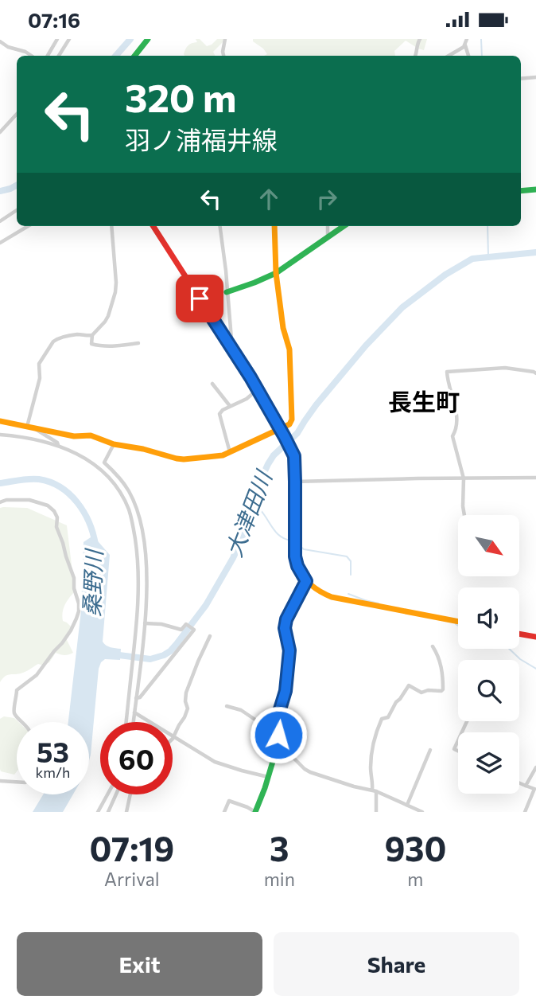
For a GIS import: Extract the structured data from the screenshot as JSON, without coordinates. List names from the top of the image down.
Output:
{
  "districts": ["長生町"],
  "water": ["大津田川", "桑野川"],
  "north": "bottom right",
  "page": {
    "status": "07:16",
    "turn": ["320 m", "羽ノ浦福井線"],
    "speed": "53 km/h",
    "limit": "60",
    "eta": [
      "07:19",
      "Arrival",
      "3",
      "min",
      "930",
      "m"
    ],
    "buttons": ["Exit", "Share"]
  }
}
